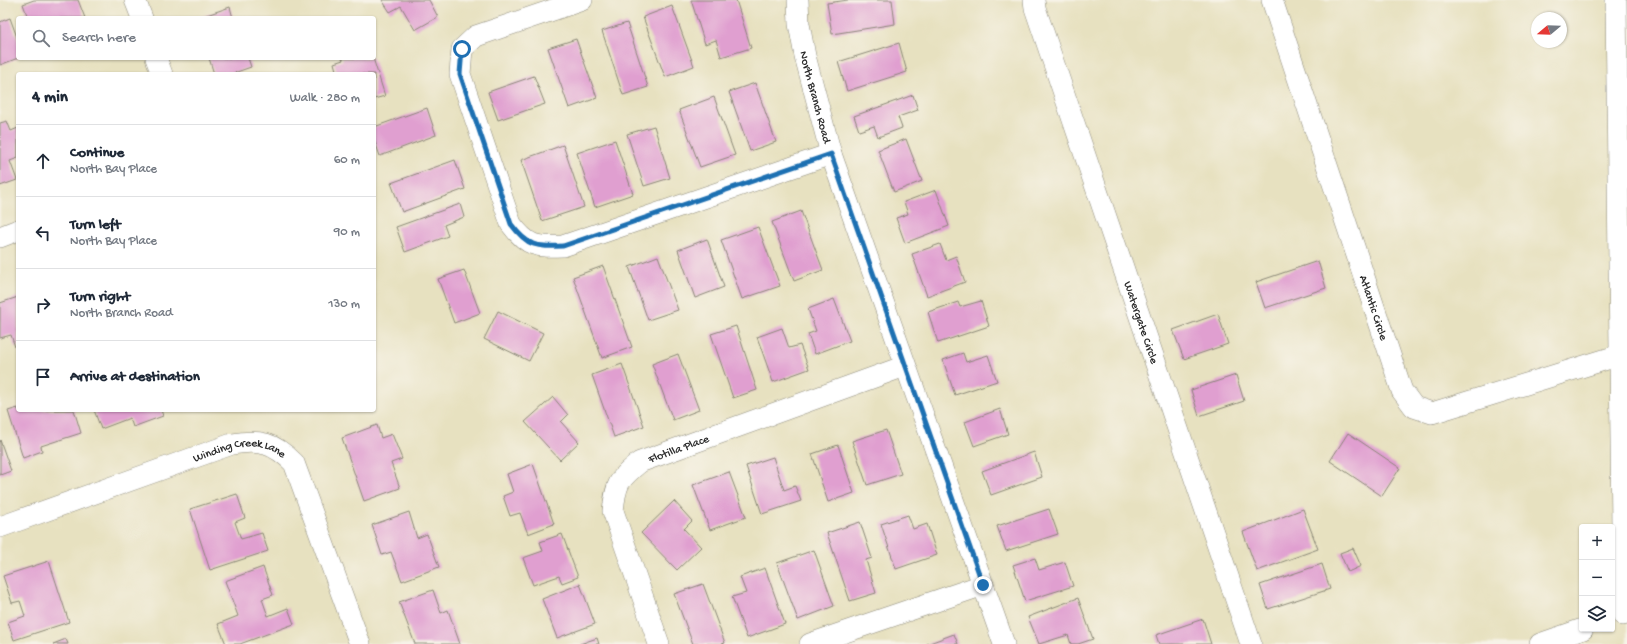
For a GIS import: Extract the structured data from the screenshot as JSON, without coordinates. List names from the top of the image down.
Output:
{
  "streets": {
    "street": [
      "North Branch Road",
      "Atlantic Circle",
      "Watergate Circle",
      "Flotilla Place",
      "Winding Creek Lane"
    ]
  },
  "crossings": [
    ["North Branch Road", "Flotilla Place"]
  ],
  "north": "left",
  "page": {
    "search": "Search here",
    "heading": ["4 min", "Walk · 280 m"],
    "list": [
      ["Continue", "North Bay Place", "60 m"],
      ["Turn left", "North Bay Place", "90 m"],
      ["Turn right", "North Branch Road", "130 m"],
      "Arrive at destination"
    ],
    "map_buttons": ["+", "−"]
  }
}
